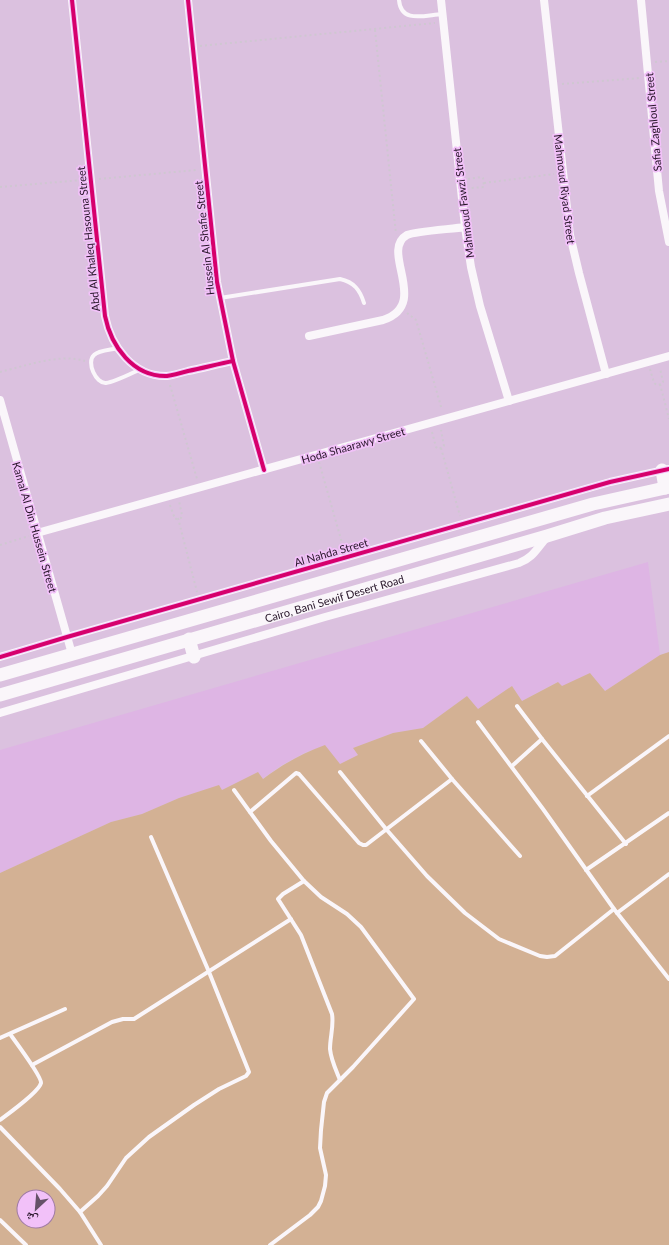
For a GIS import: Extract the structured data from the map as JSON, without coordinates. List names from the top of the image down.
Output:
{
  "streets": {
    "main road": ["Cairo, Bani Sewif Desert Road"],
    "street": [
      "Safia Zaghloul Street",
      "Mahmoud Riyad Street",
      "Mahmoud Fawzi Street",
      "Hussein Al Shafie Street",
      "Abd Al Khaleq Hasouna Street",
      "Hoda Shaarawy Street",
      "Kamal Al Din Hussein Street",
      "Al Nahda Street"
    ]
  },
  "crossings": [
    ["Mahmoud Riyad Street", "Hoda Shaarawy Street"],
    ["Mahmoud Fawzi Street", "Hoda Shaarawy Street"],
    ["Hussein Al Shafie Street", "Abd Al Khaleq Hasouna Street"],
    ["Hussein Al Shafie Street", "Hoda Shaarawy Street"],
    ["Hoda Shaarawy Street", "Kamal Al Din Hussein Street"],
    ["Kamal Al Din Hussein Street", "Al Nahda Street"],
    ["Kamal Al Din Hussein Street", "Cairo, Bani Sewif Desert Road"]
  ],
  "north": "bottom left"
}
